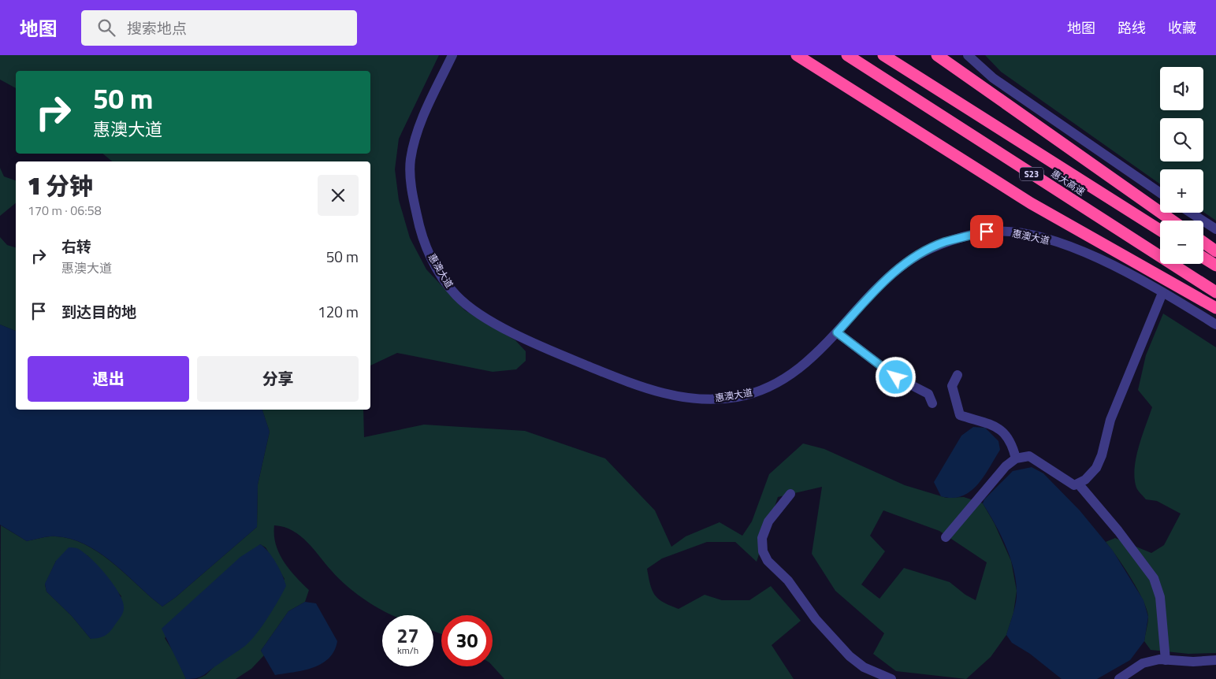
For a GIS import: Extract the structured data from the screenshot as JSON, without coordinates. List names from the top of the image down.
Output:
{
  "streets": {
    "highway": ["S23", "惠大高速"],
    "street": ["惠澳大道"]
  },
  "page": {
    "header": "地图",
    "search": "搜索地点",
    "nav": ["地图", "路线", "收藏"],
    "map_buttons": ["+", "−"],
    "turn": ["50 m", "惠澳大道"],
    "heading": ["1 分钟", "170 m · 06:58"],
    "list": [
      {
        "name": "右转",
        "note": "惠澳大道",
        "value": "50 m"
      },
      {
        "name": "到达目的地",
        "value": "120 m"
      }
    ],
    "buttons": ["退出", "分享"],
    "speed": "27 km/h",
    "limit": "30"
  }
}
